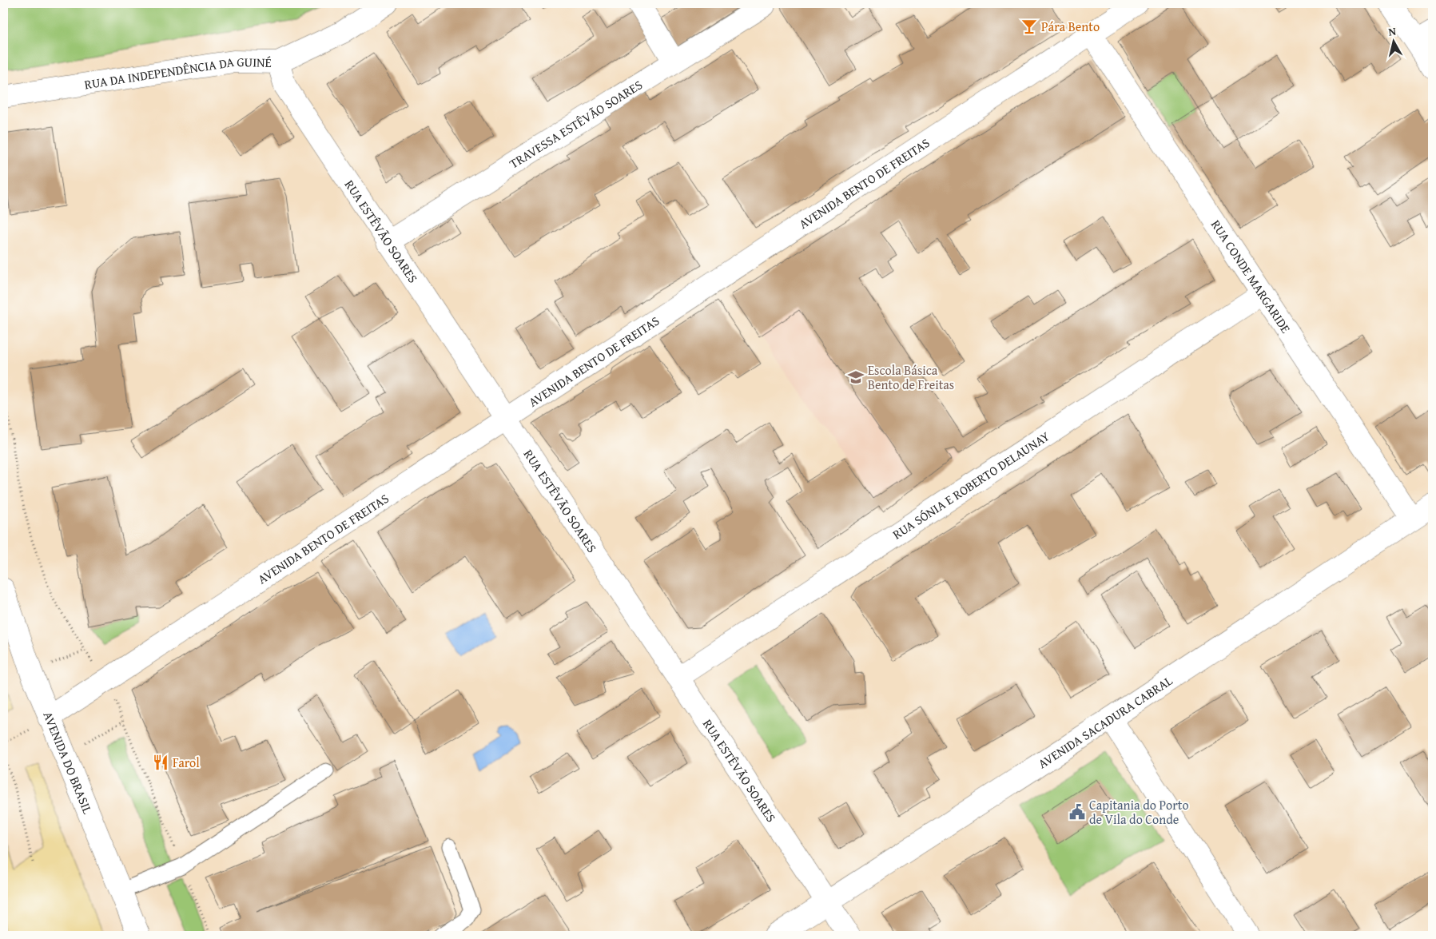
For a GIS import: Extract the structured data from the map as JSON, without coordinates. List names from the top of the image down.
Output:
{
  "streets": {
    "street": [
      "RUA DA INDEPENDÊNCIA DA GUINÉ",
      "TRAVESSA ESTÊVÃO SOARES",
      "AVENIDA BENTO DE FREITAS",
      "RUA ESTÊVÃO SOARES",
      "RUA CONDE MARGARIDE",
      "RUA SÓNIA E ROBERTO DELAUNAY",
      "AVENIDA SACADURA CABRAL",
      "AVENIDA DO BRASIL"
    ]
  },
  "crossings": [
    ["RUA DA INDEPENDÊNCIA DA GUINÉ", "RUA ESTÊVÃO SOARES"],
    ["TRAVESSA ESTÊVÃO SOARES", "RUA ESTÊVÃO SOARES"],
    ["AVENIDA BENTO DE FREITAS", "RUA ESTÊVÃO SOARES"],
    ["AVENIDA BENTO DE FREITAS", "RUA CONDE MARGARIDE"],
    ["AVENIDA BENTO DE FREITAS", "AVENIDA DO BRASIL"],
    ["RUA ESTÊVÃO SOARES", "RUA SÓNIA E ROBERTO DELAUNAY"],
    ["RUA ESTÊVÃO SOARES", "AVENIDA SACADURA CABRAL"],
    ["RUA CONDE MARGARIDE", "RUA SÓNIA E ROBERTO DELAUNAY"],
    ["RUA CONDE MARGARIDE", "AVENIDA SACADURA CABRAL"]
  ],
  "places": {
    "bar": ["Pára Bento"],
    "school or university": ["Escola Básica Bento de Freitas"],
    "restaurant": ["Farol"],
    "public building": ["Capitania do Porto de Vila do Conde"]
  },
  "north": "top"
}
